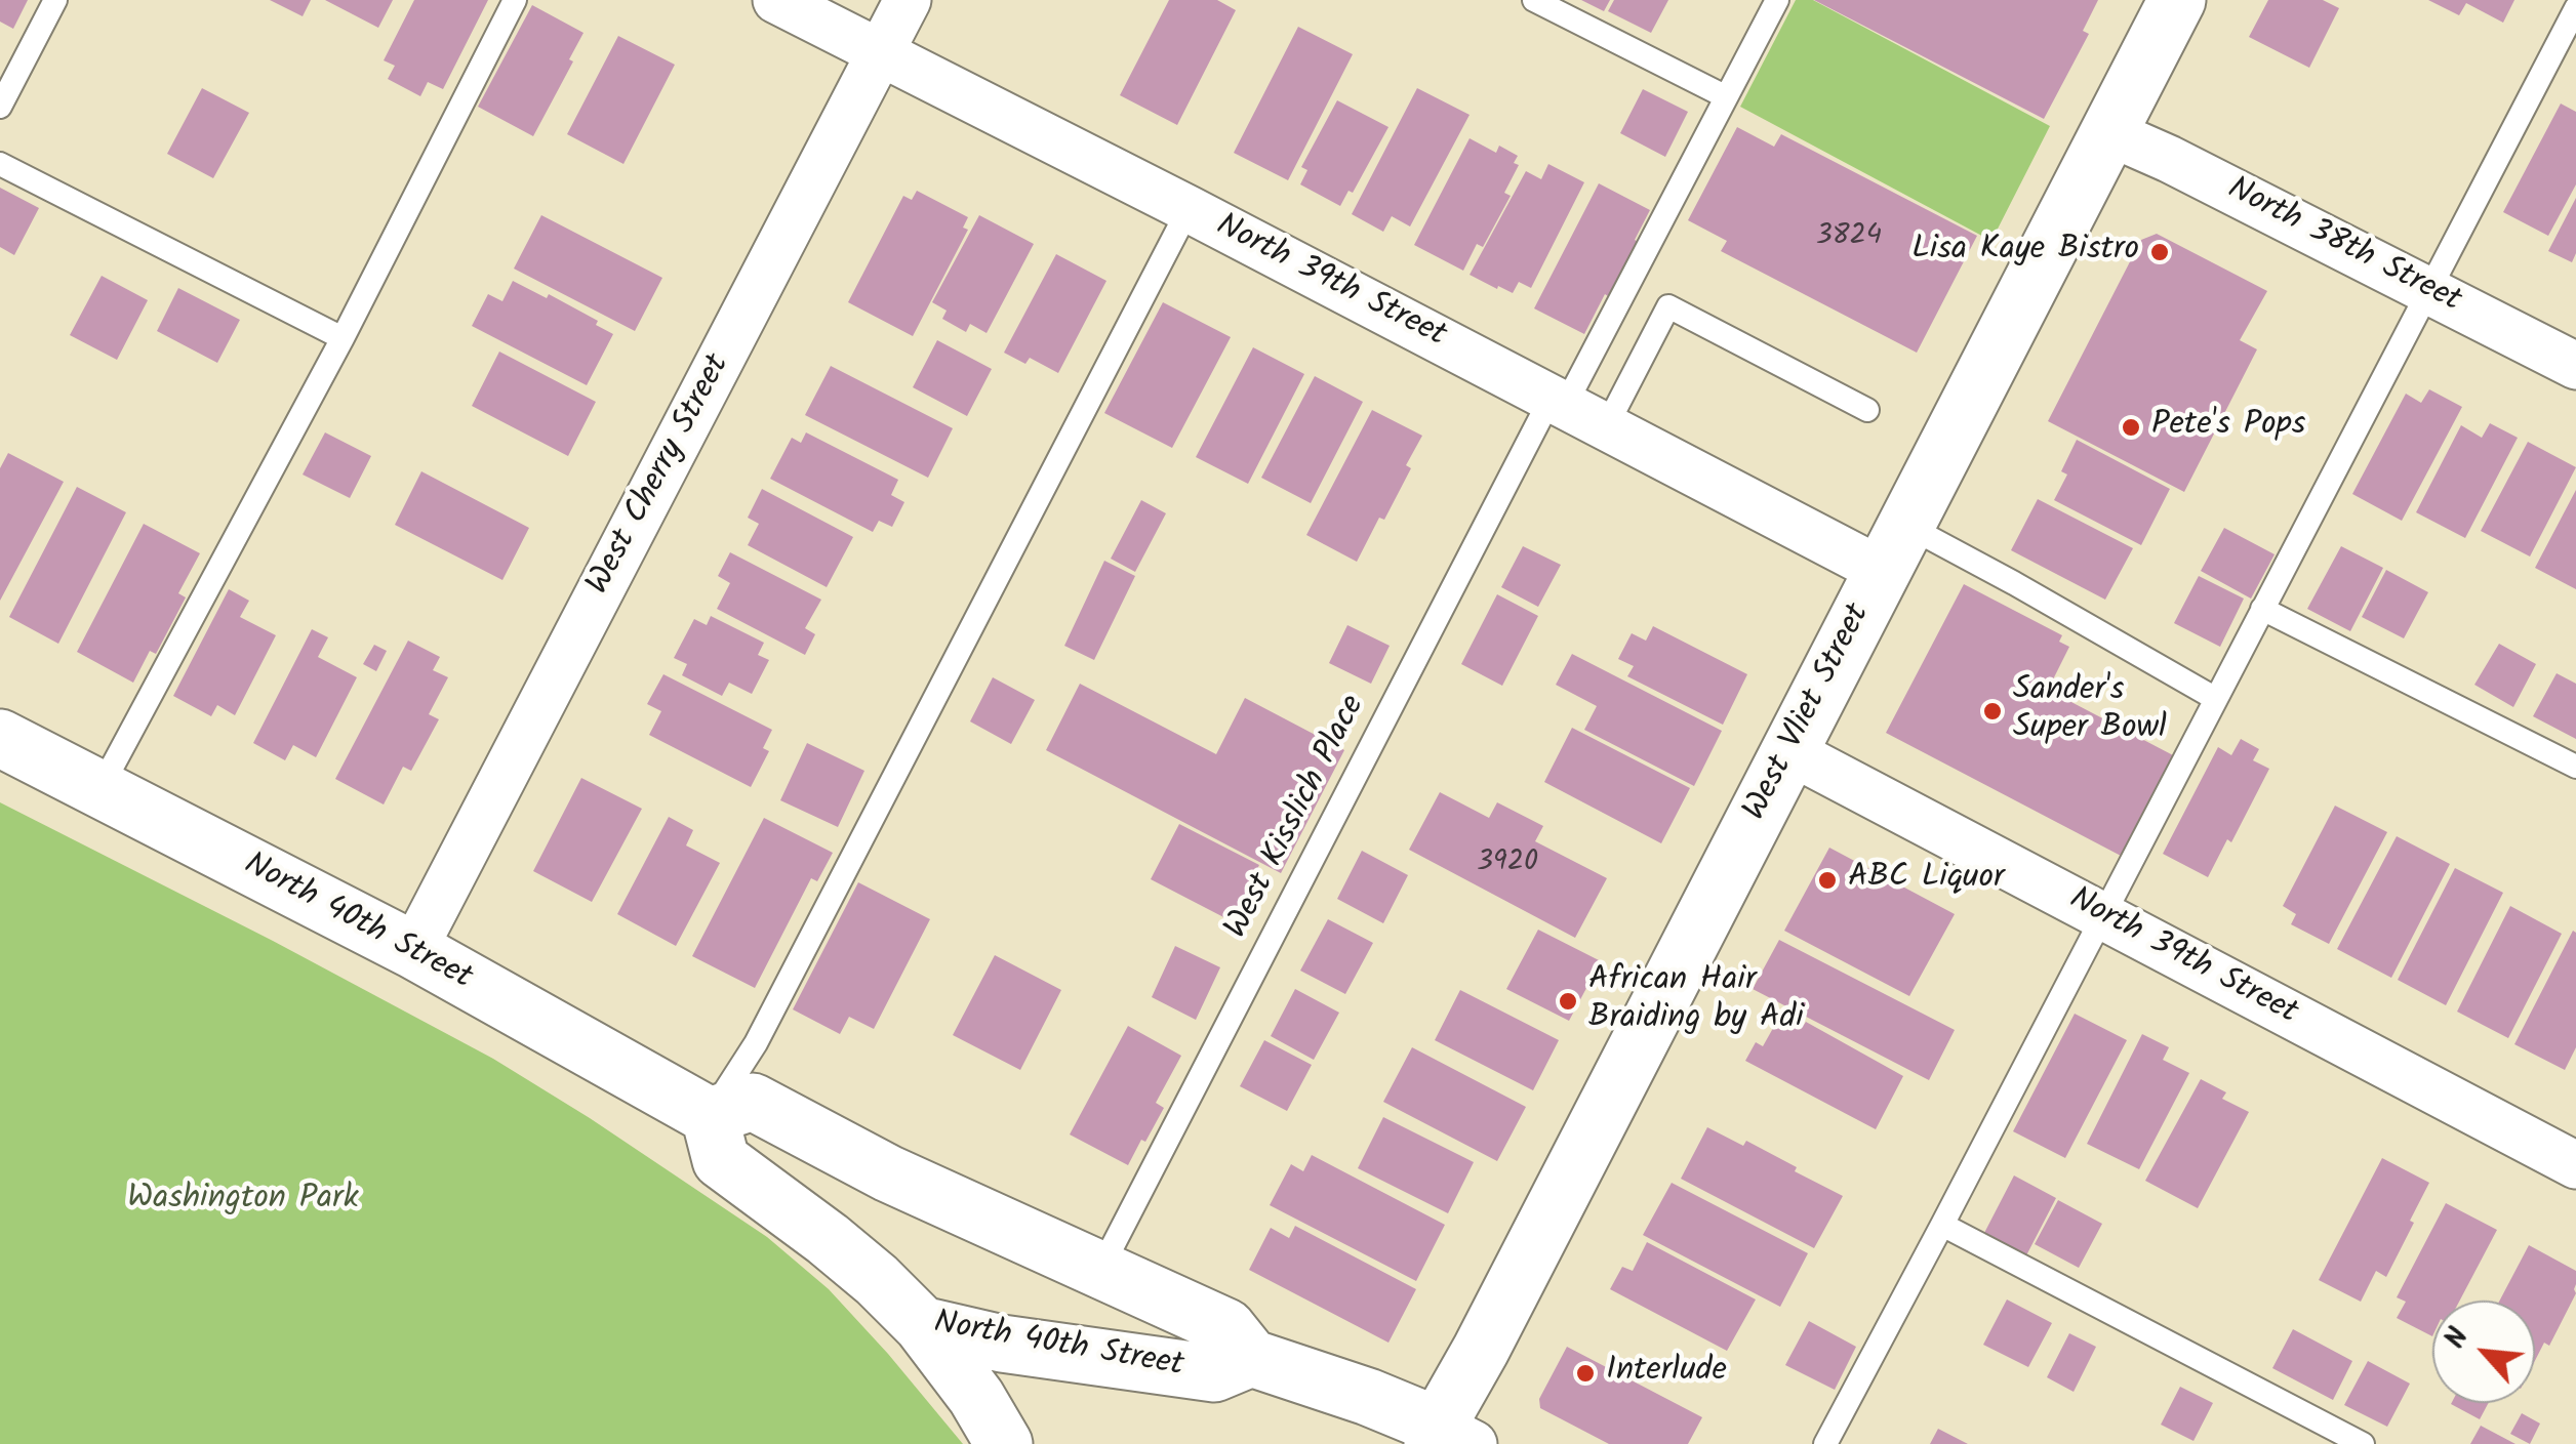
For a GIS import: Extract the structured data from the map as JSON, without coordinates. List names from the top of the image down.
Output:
{
  "streets": {
    "street": [
      "North 38th Street",
      "North 39th Street",
      "West Cherry Street",
      "West Vliet Street",
      "North 40th Street"
    ],
    "lane": ["West Kisslich Place"]
  },
  "crossings": [
    ["North 38th Street", "West Vliet Street"],
    ["North 39th Street", "West Cherry Street"],
    ["North 39th Street", "West Vliet Street"],
    ["North 39th Street", "West Kisslich Place"],
    ["West Cherry Street", "North 40th Street"],
    ["West Vliet Street", "North 40th Street"],
    ["West Kisslich Place", "North 40th Street"]
  ],
  "parks": ["Washington Park"],
  "places": [
    "Lisa Kaye Bistro",
    "Pete's Pops",
    "Sander's Super Bowl",
    "ABC Liquor",
    "African Hair Braiding by Adi",
    "Interlude"
  ],
  "house_numbers": ["3824", "3920"],
  "north": "top left"
}
